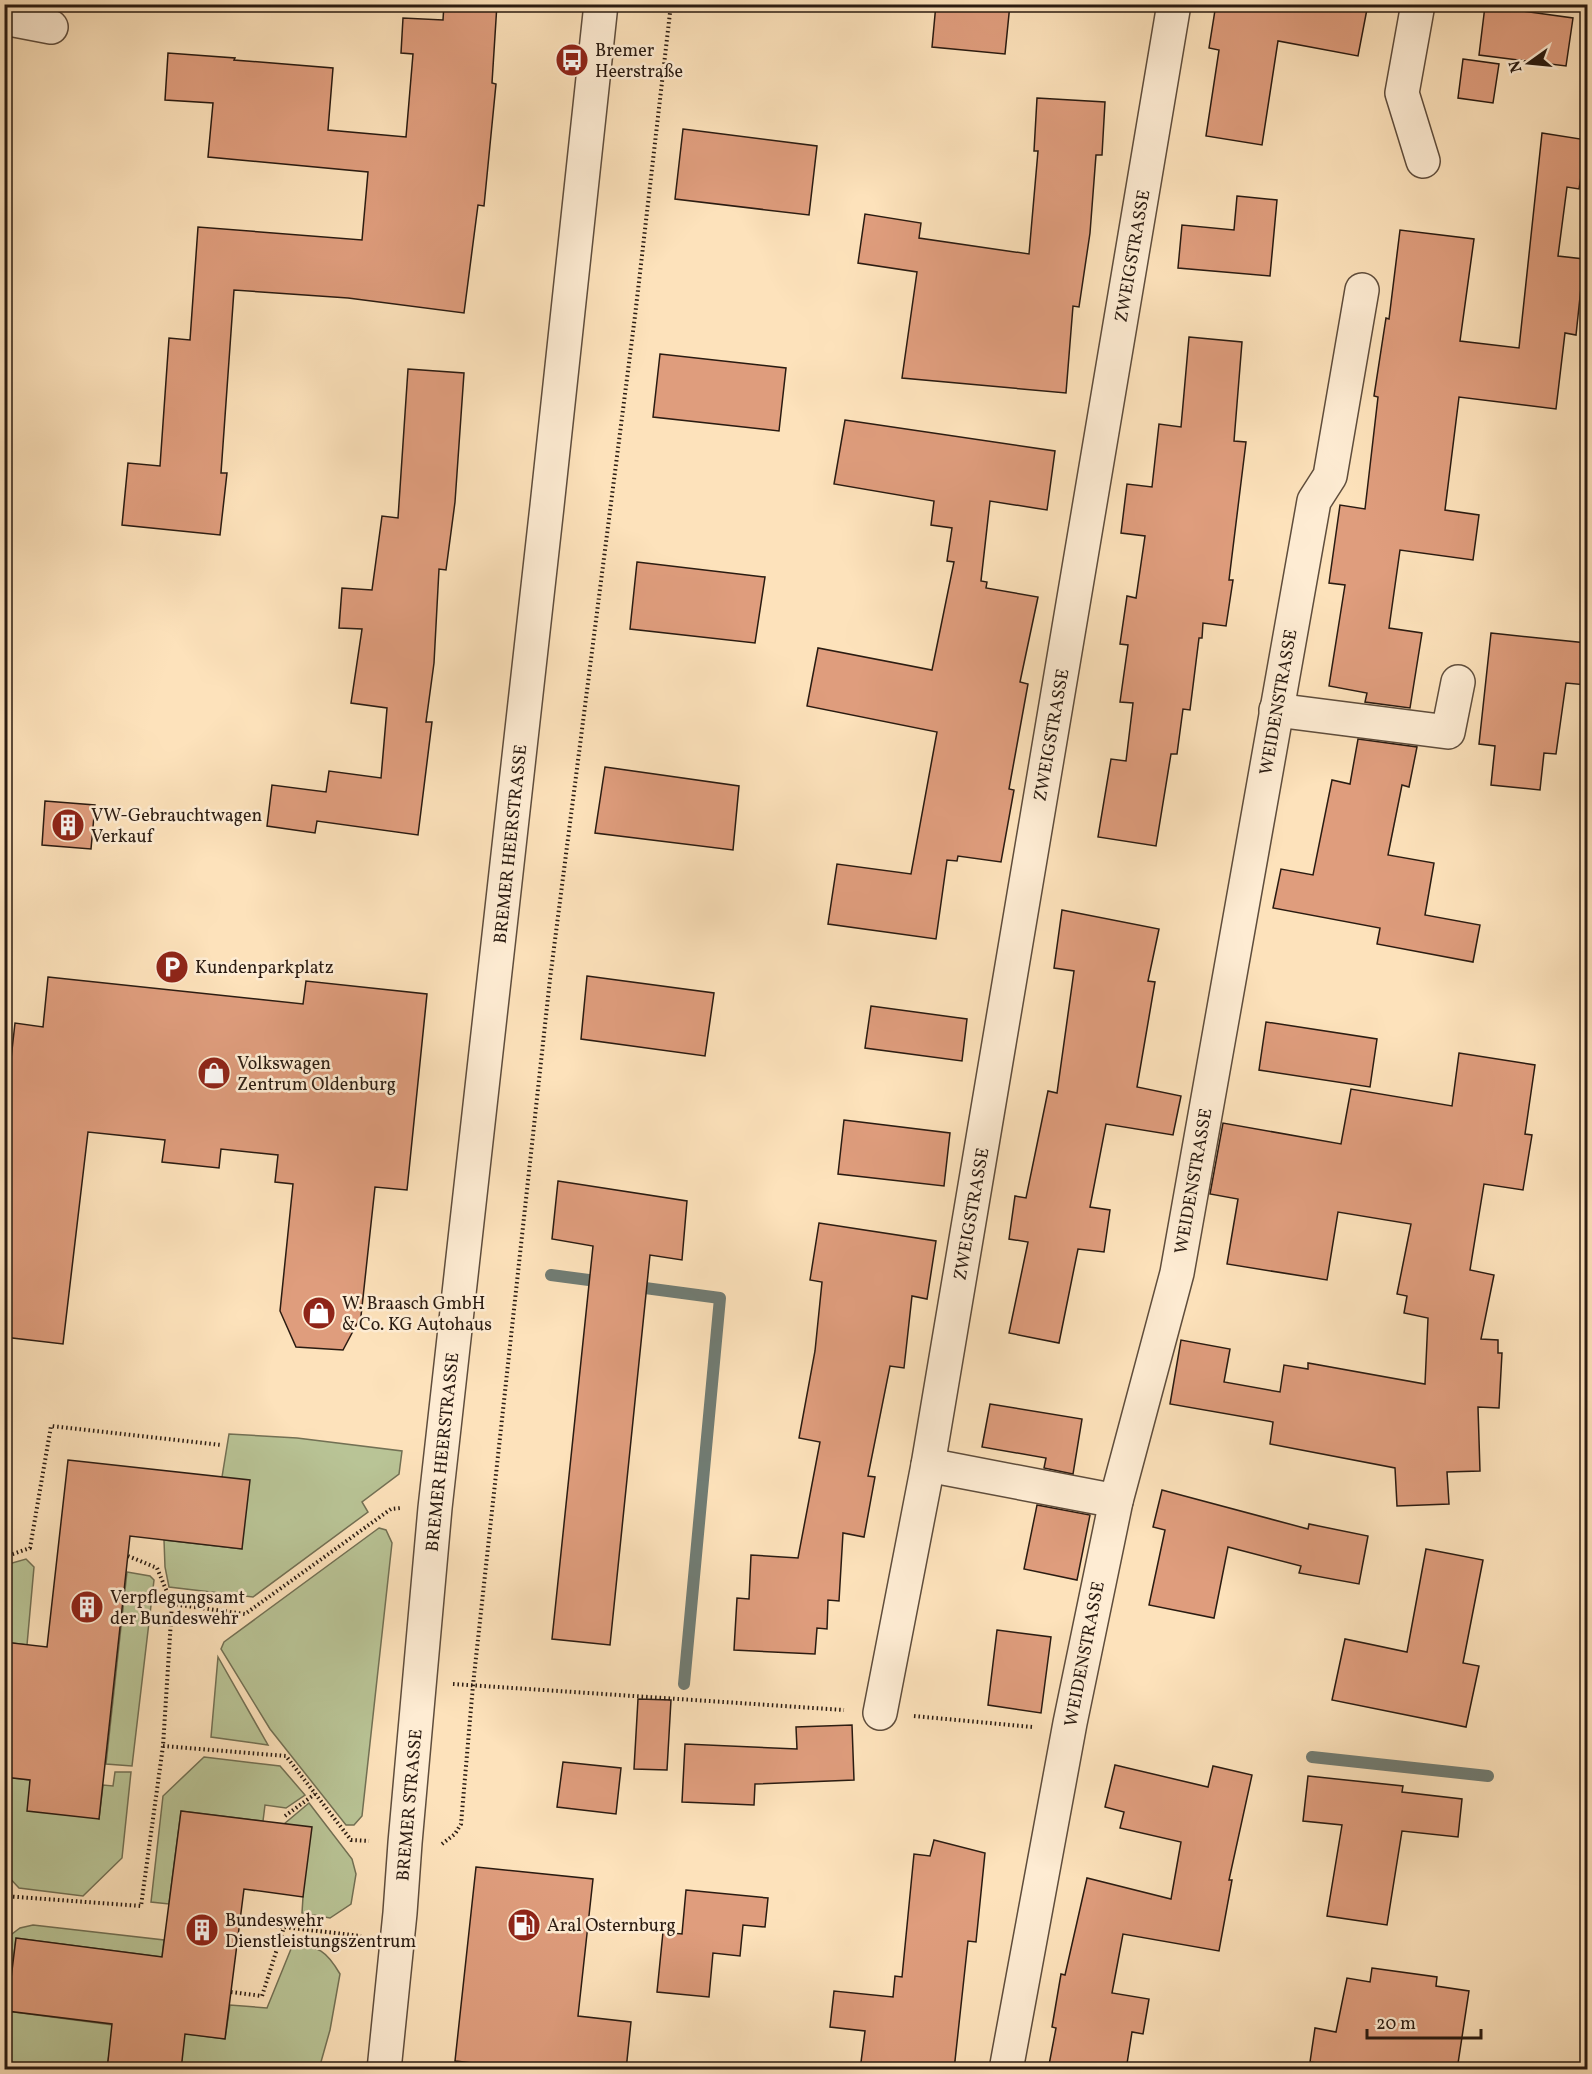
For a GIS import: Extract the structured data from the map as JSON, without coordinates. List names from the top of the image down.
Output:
{
  "streets": {
    "street": [
      "ZWEIGSTRASSE",
      "WEIDENSTRASSE",
      "BREMER HEERSTRASSE",
      "BREMER STRASSE"
    ]
  },
  "crossings": [
    ["BREMER HEERSTRASSE", "BREMER STRASSE"]
  ],
  "places": {
    "bus stop": ["Bremer Heerstraße"],
    "building": ["VW-Gebrauchtwagen Verkauf", "Verpflegungsamt der Bundeswehr", "Bundeswehr Dienstleistungszentrum"],
    "parking": ["Kundenparkplatz"],
    "shop": ["Volkswagen Zentrum Oldenburg", "W. Braasch GmbH & Co. KG Autohaus"],
    "fuel station": ["Aral Osternburg"]
  },
  "scale_bar": "20 m",
  "north": "left"
}
